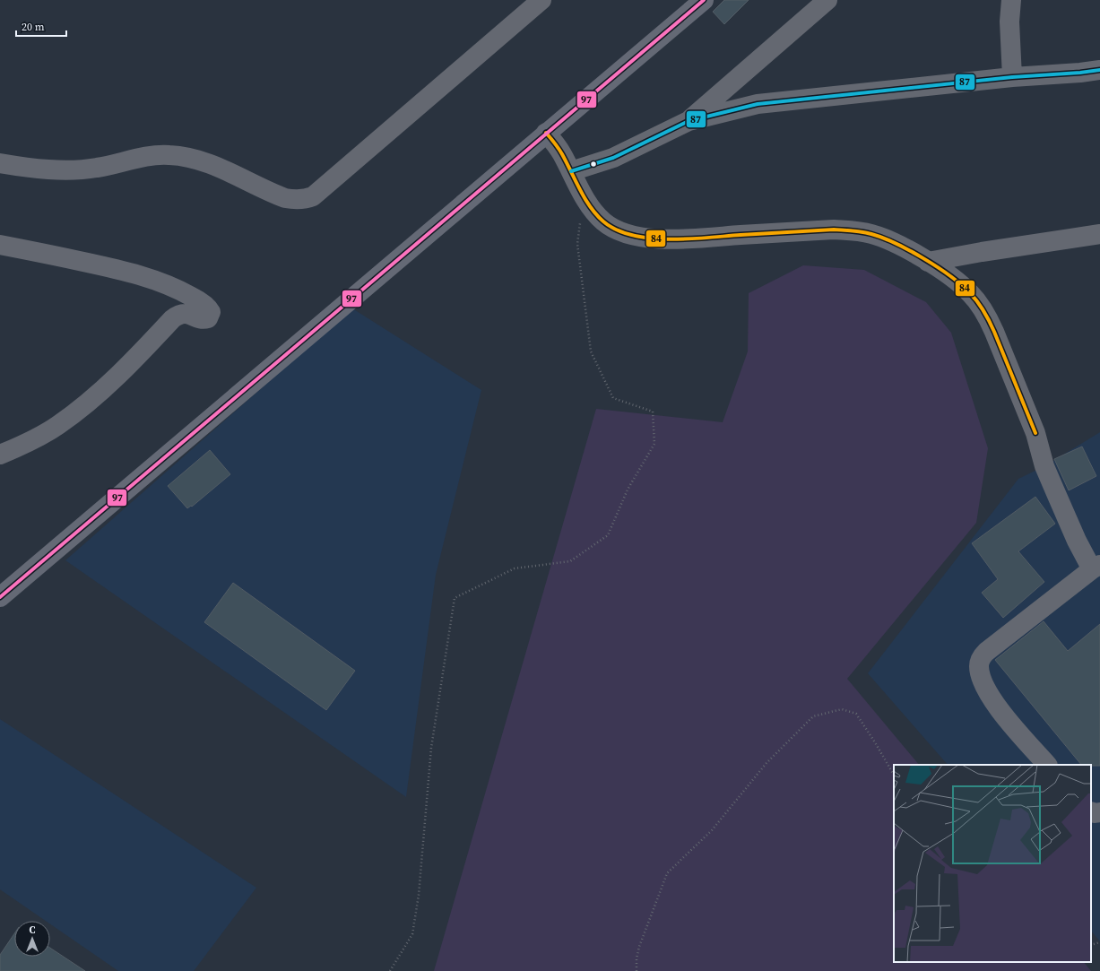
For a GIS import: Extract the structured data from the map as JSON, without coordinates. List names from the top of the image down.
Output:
{
  "lines": ["transit line 97", "transit line 87", "transit line 84"],
  "scale_bar": "20 m",
  "north": "top"
}
